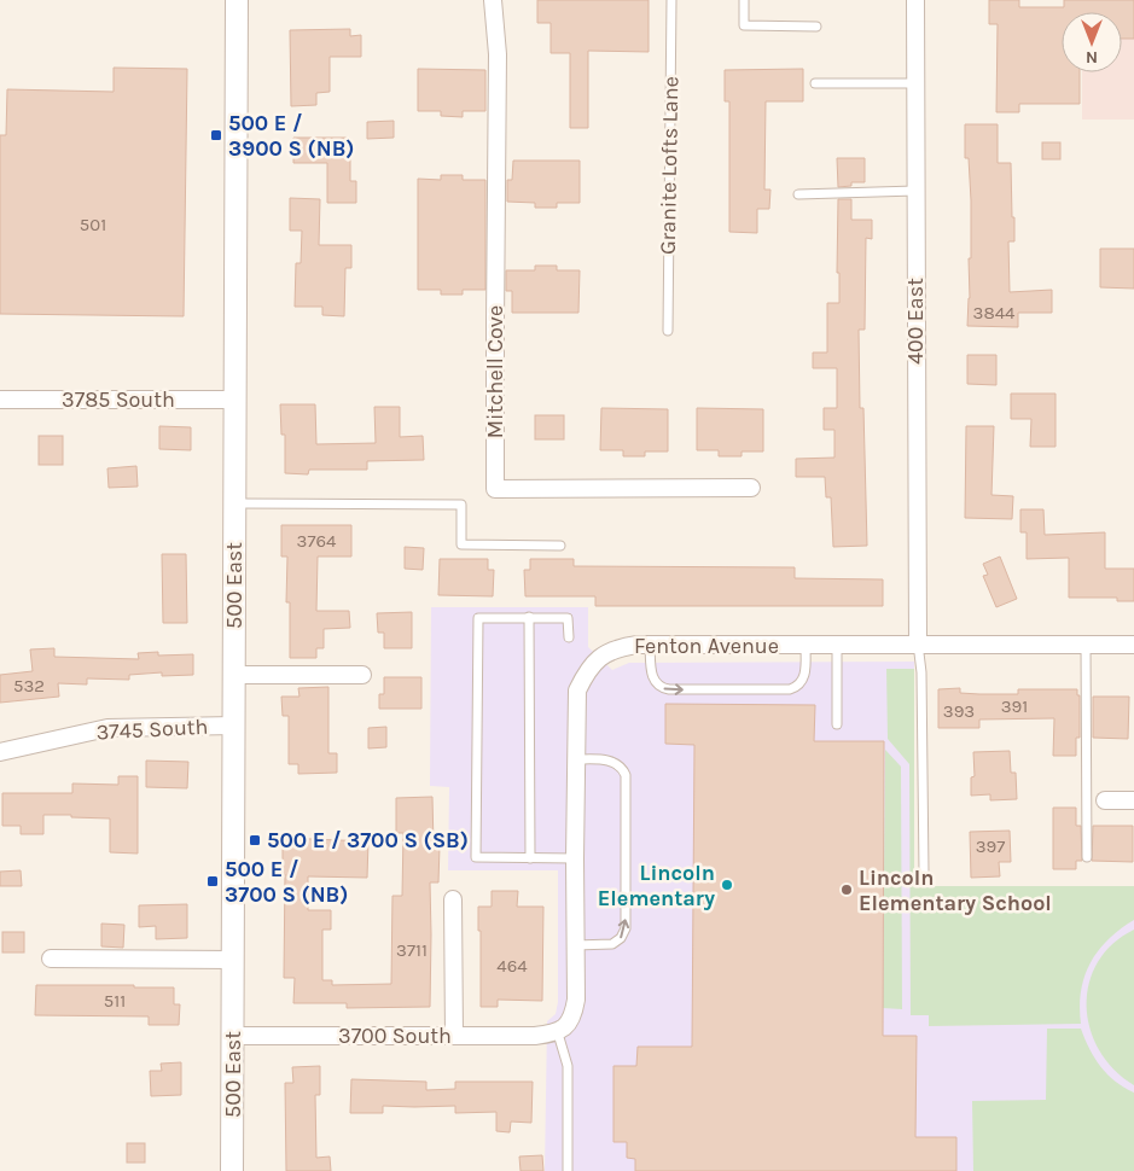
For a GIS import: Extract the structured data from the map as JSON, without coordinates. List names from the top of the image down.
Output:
{
  "streets": {
    "street": [
      "400 East",
      "Mitchell Cove",
      "3785 South",
      "500 East",
      "Fenton Avenue",
      "3745 South",
      "3700 South"
    ],
    "lane": ["Granite Lofts Lane"]
  },
  "crossings": [
    ["400 East", "Fenton Avenue"],
    ["3785 South", "500 East"],
    ["500 East", "3745 South"],
    ["500 East", "3700 South"],
    ["Fenton Avenue", "3700 South"]
  ],
  "places": {
    "transit": ["500 E / 3900 S (NB)", "500 E / 3700 S (SB)", "500 E / 3700 S (NB)"],
    "other": ["Lincoln Elementary", "Lincoln Elementary School"]
  },
  "house_numbers": [
    "501",
    "3844",
    "3764",
    "532",
    "391",
    "393",
    "397",
    "3711",
    "464",
    "511"
  ],
  "north": "bottom"
}
